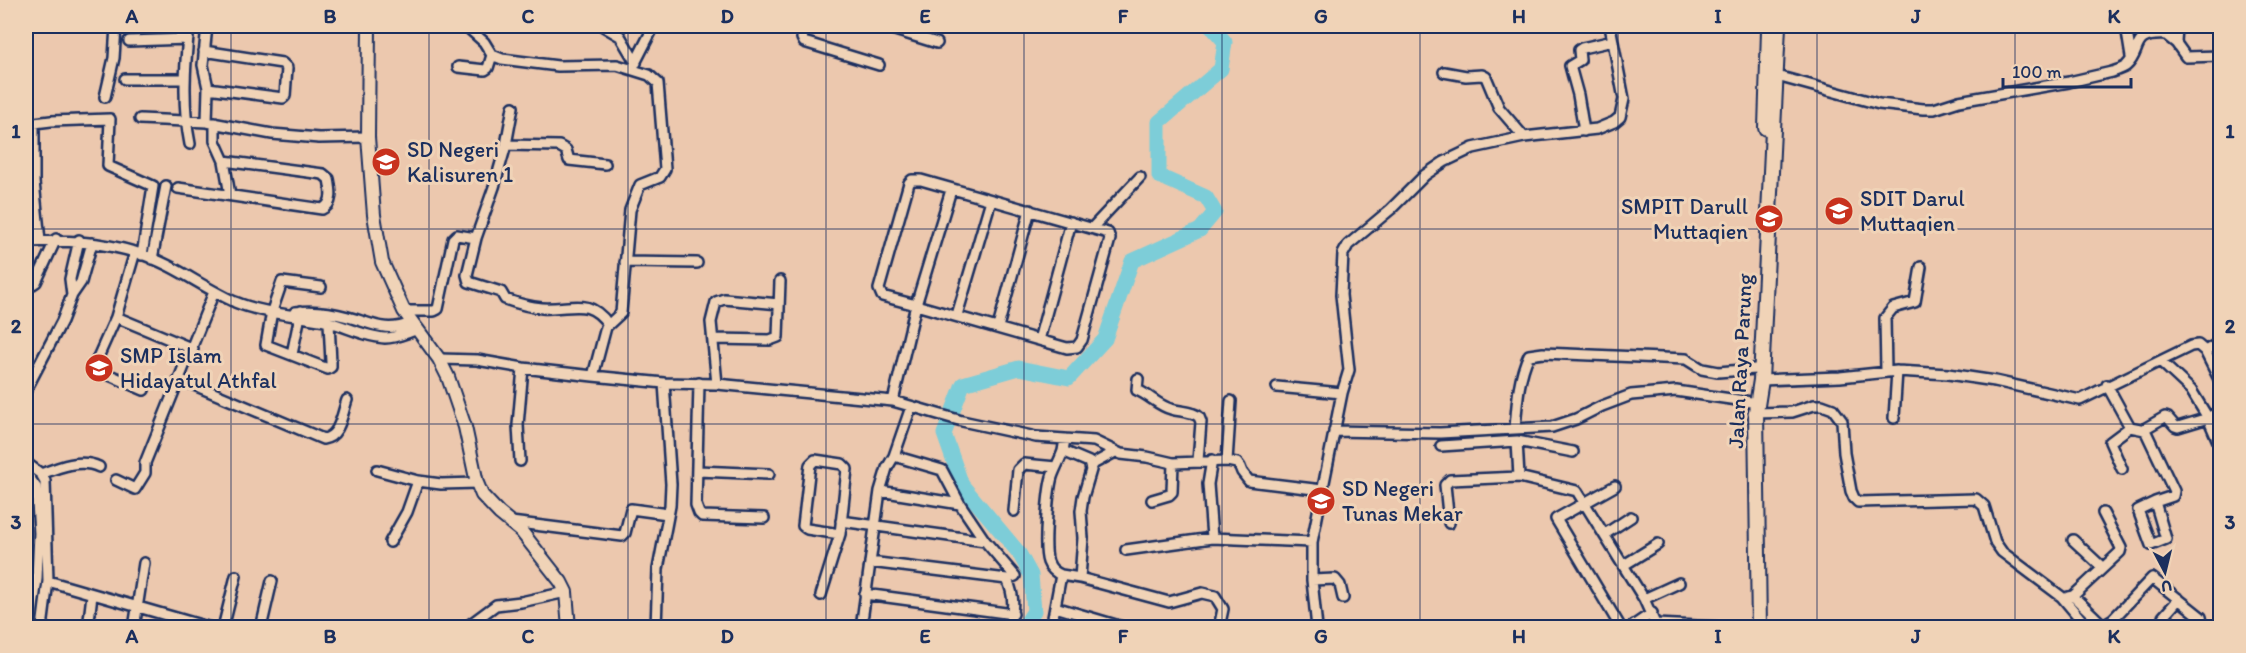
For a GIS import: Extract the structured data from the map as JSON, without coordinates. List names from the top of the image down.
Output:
{
  "streets": {
    "highway": ["Jalan Raya Parung"]
  },
  "places": {
    "school or university": [
      "SD Negeri Kalisuren 1",
      "SDIT Darul Muttaqien",
      "SMPIT Darull Muttaqien",
      "SMP Islam Hidayatul Athfal",
      "SD Negeri Tunas Mekar"
    ]
  },
  "scale_bar": "100 m",
  "north": "bottom",
  "grid": {
    "columns": [
      "A",
      "B",
      "C",
      "D",
      "E",
      "F",
      "G",
      "H",
      "I",
      "J",
      "K"
    ],
    "rows": ["1", "2", "3"]
  }
}
